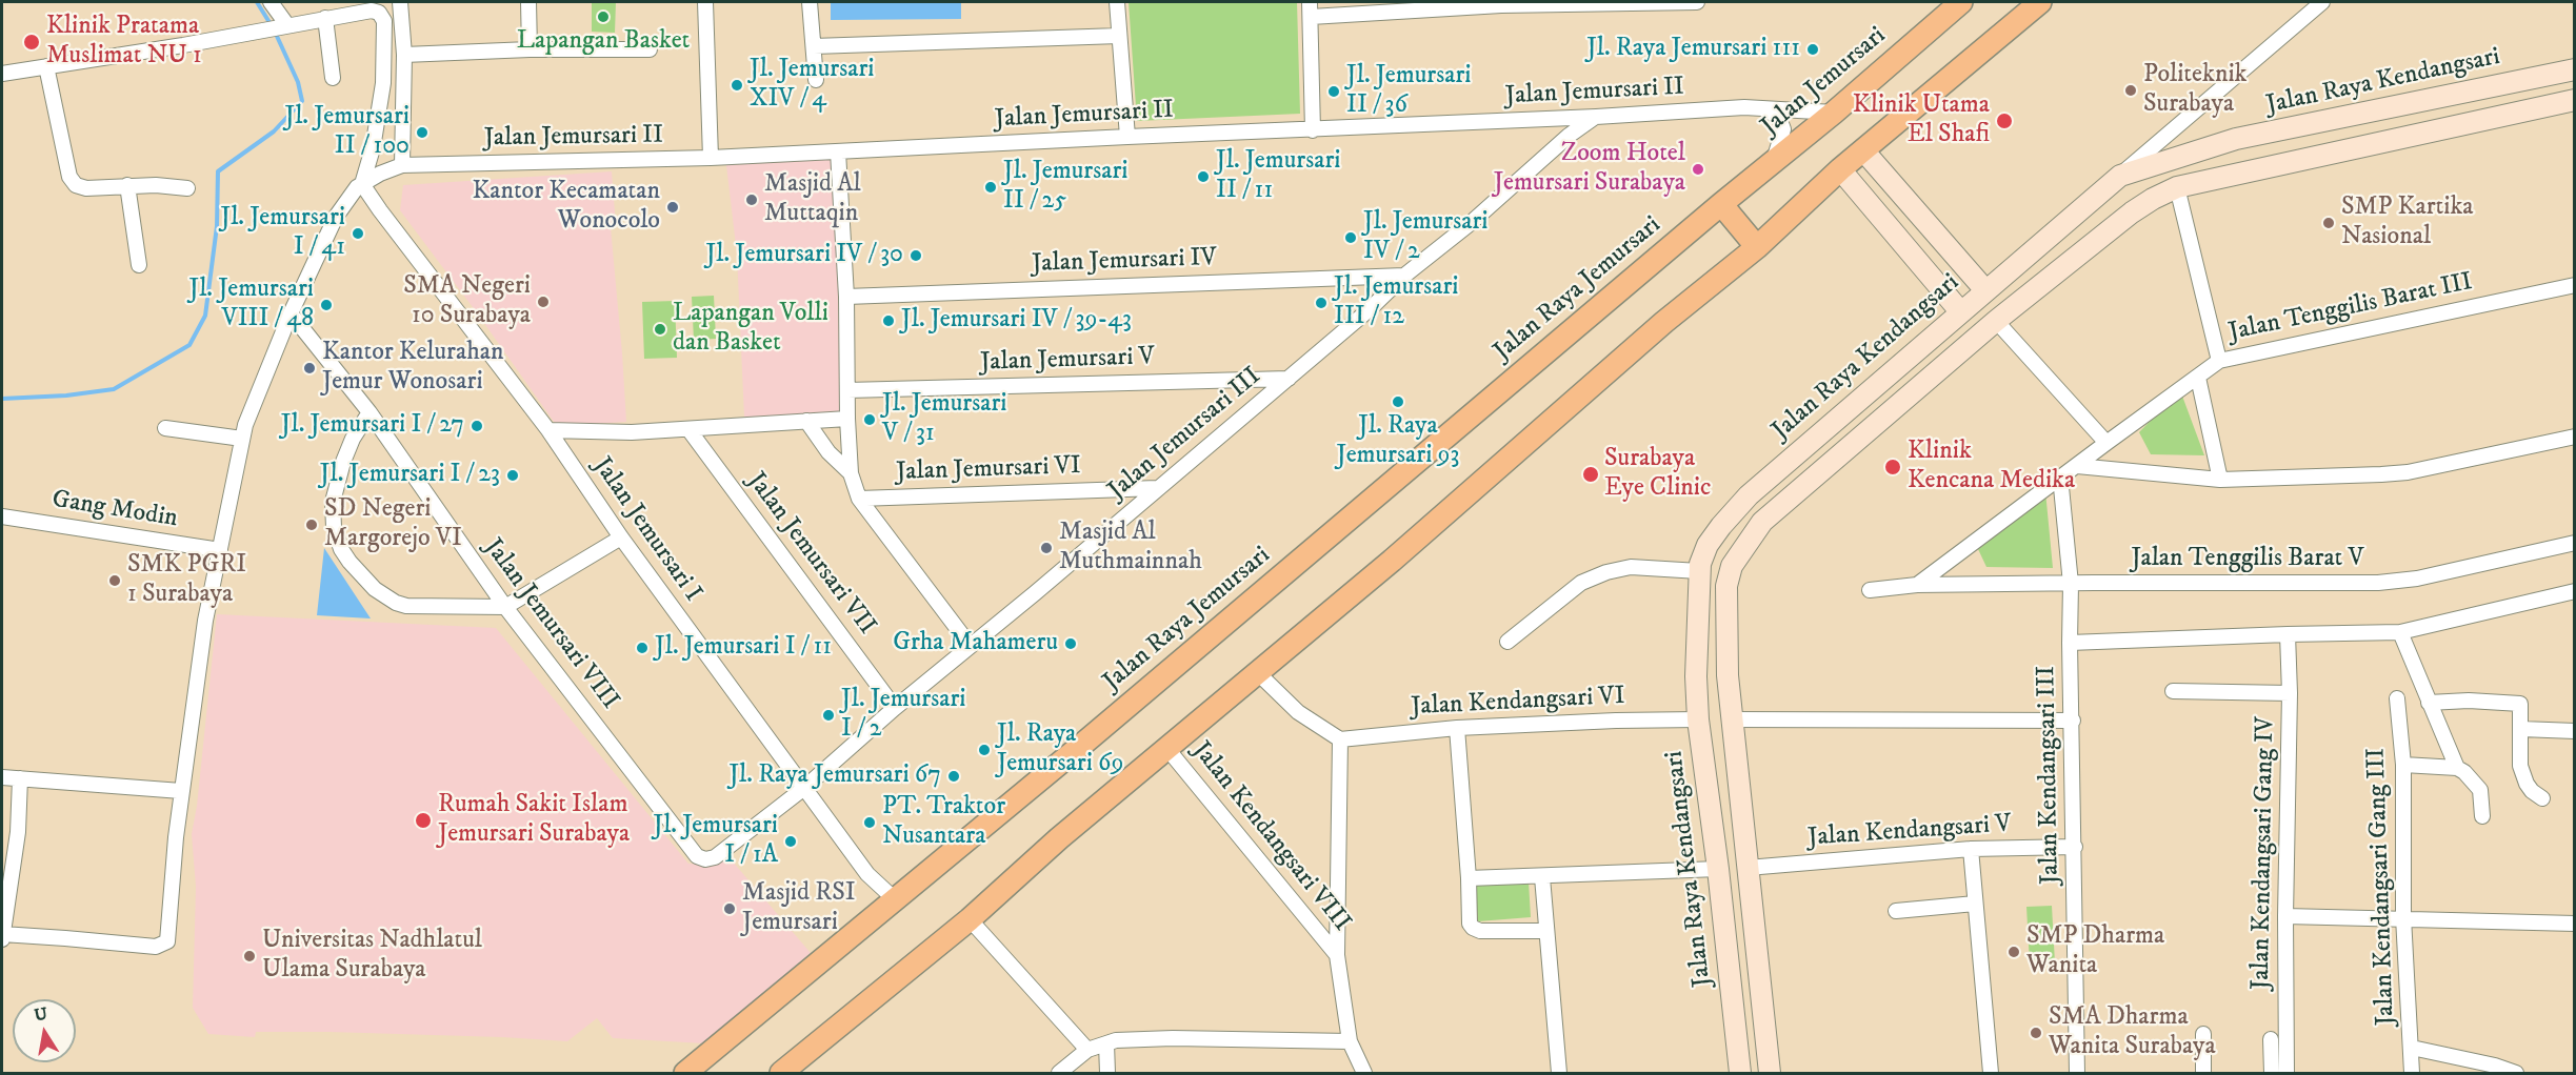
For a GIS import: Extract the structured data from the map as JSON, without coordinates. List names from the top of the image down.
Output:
{
  "streets": {
    "main road": ["Jalan Jemursari", "Jalan Raya Kendangsari", "Jalan Raya Jemursari"],
    "street": [
      "Jalan Jemursari II",
      "Jalan Jemursari IV",
      "Jalan Tenggilis Barat III",
      "Jalan Jemursari V",
      "Jalan Jemursari III",
      "Jalan Jemursari VI",
      "Gang Modin",
      "Jalan Jemursari I",
      "Jalan Jemursari VII",
      "Jalan Tenggilis Barat V",
      "Jalan Jemursari VIII",
      "Jalan Kendangsari VI",
      "Jalan Kendangsari III",
      "Jalan Kendangsari V",
      "Jalan Kendangsari VIII",
      "Jalan Kendangsari Gang IV",
      "Jalan Kendangsari Gang III"
    ]
  },
  "crossings": [
    ["Jalan Jemursari", "Jalan Jemursari II"],
    ["Jalan Jemursari", "Jalan Raya Jemursari"],
    ["Jalan Raya Kendangsari", "Jalan Kendangsari VI"],
    ["Jalan Jemursari II", "Jalan Jemursari III"],
    ["Jalan Jemursari II", "Jalan Jemursari VI"],
    ["Jalan Jemursari IV", "Jalan Jemursari III"],
    ["Jalan Jemursari IV", "Jalan Jemursari VI"],
    ["Jalan Raya Jemursari", "Jalan Jemursari I"],
    ["Jalan Tenggilis Barat III", "Jalan Tenggilis Barat V"],
    ["Jalan Tenggilis Barat III", "Jalan Kendangsari III"],
    ["Jalan Jemursari V", "Jalan Jemursari III"],
    ["Jalan Jemursari V", "Jalan Jemursari VI"],
    ["Jalan Jemursari III", "Jalan Jemursari VI"],
    ["Jalan Jemursari III", "Jalan Jemursari I"],
    ["Jalan Jemursari III", "Jalan Jemursari VII"],
    ["Jalan Jemursari III", "Jalan Jemursari VIII"],
    ["Jalan Jemursari I", "Jalan Jemursari VIII"],
    ["Jalan Tenggilis Barat V", "Jalan Kendangsari III"],
    ["Jalan Kendangsari III", "Jalan Kendangsari V"]
  ],
  "places": [
    "Lapangan Basket",
    "Klinik Pratama Muslimat NU 1",
    "Jl. Raya Jemursari 111",
    "Jl. Jemursari XIV / 4",
    "Politeknik Surabaya",
    "Jl. Jemursari II / 36",
    "Klinik Utama El Shafi",
    "Jl. Jemursari II / 100",
    "Zoom Hotel Jemursari Surabaya",
    "Jl. Jemursari II / 11",
    "Jl. Jemursari II / 25",
    "Masjid Al Muttaqin",
    "Kantor Kecamatan Wonocolo",
    "SMP Kartika Nasional",
    "Jl. Jemursari I / 41",
    "Jl. Jemursari IV / 2",
    "Jl. Jemursari IV / 30",
    "SMA Negeri 10 Surabaya",
    "Jl. Jemursari III / 12",
    "Jl. Jemursari VIII / 48",
    "Jl. Jemursari IV / 39-43",
    "Lapangan Volli dan Basket",
    "Kantor Kelurahan Jemur Wonosari",
    "Jl. Raya Jemursari 93",
    "Jl. Jemursari V / 31",
    "Jl. Jemursari I / 27",
    "Klinik Kencana Medika",
    "Surabaya Eye Clinic",
    "Jl. Jemursari I / 23",
    "SD Negeri Margorejo VI",
    "Masjid Al Muthmainnah",
    "SMK PGRI 1 Surabaya",
    "Grha Mahameru",
    "Jl. Jemursari I / 11",
    "Jl. Jemursari I / 2",
    "Jl. Raya Jemursari 69",
    "Jl. Raya Jemursari 67",
    "Rumah Sakit Islam Jemursari Surabaya",
    "PT. Traktor Nusantara",
    "Jl. Jemursari I / 1A",
    "Masjid RSI Jemursari",
    "SMP Dharma Wanita",
    "Universitas Nadhlatul Ulama Surabaya",
    "SMA Dharma Wanita Surabaya"
  ],
  "north": "top"
}
